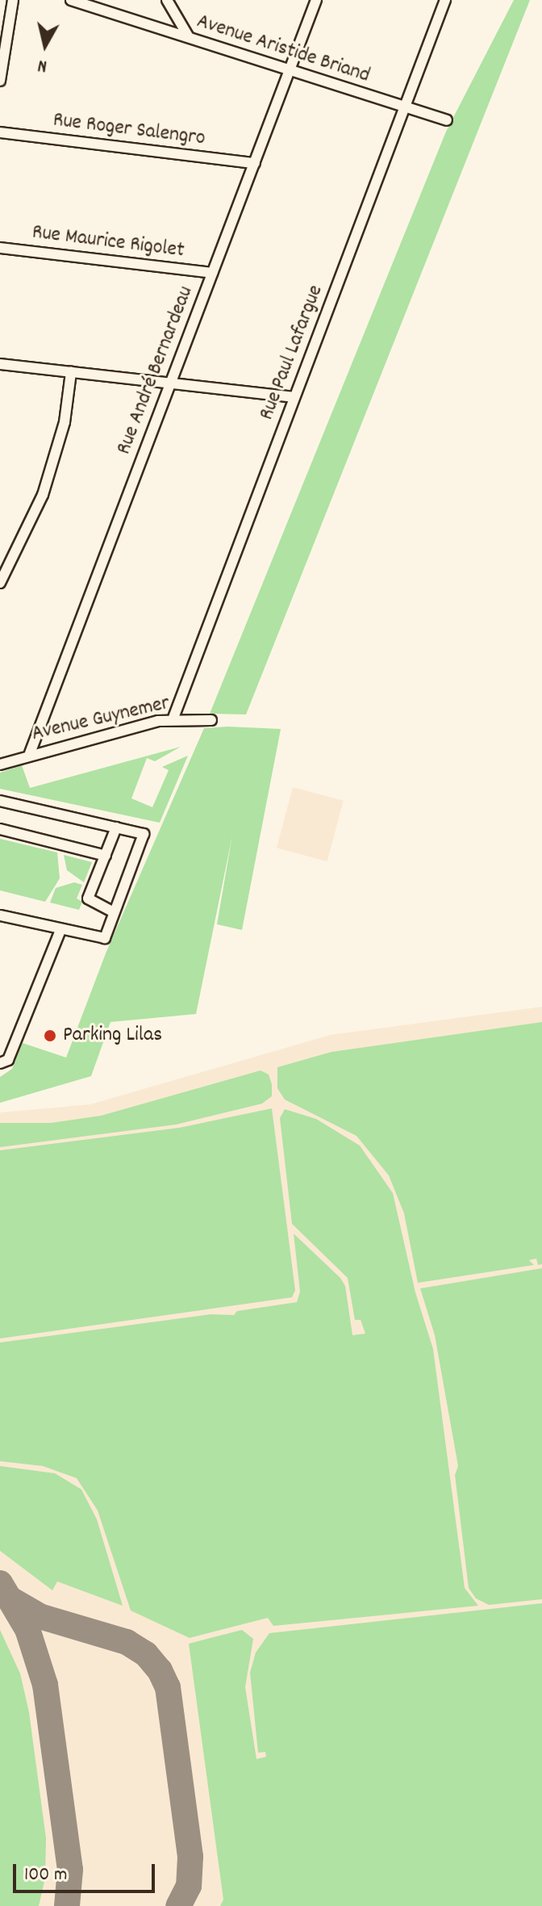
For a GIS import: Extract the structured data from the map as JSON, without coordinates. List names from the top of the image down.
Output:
{
  "streets": {
    "street": [
      "Avenue Aristide Briand",
      "Rue Roger Salengro",
      "Rue Maurice Rigolet",
      "Rue Paul Lafargue",
      "Rue André Bernardeau",
      "Avenue Guynemer"
    ]
  },
  "crossings": [
    ["Avenue Aristide Briand", "Rue Paul Lafargue"],
    ["Avenue Aristide Briand", "Rue André Bernardeau"],
    ["Rue Roger Salengro", "Rue André Bernardeau"],
    ["Rue Maurice Rigolet", "Rue André Bernardeau"],
    ["Rue Paul Lafargue", "Avenue Guynemer"],
    ["Rue André Bernardeau", "Avenue Guynemer"]
  ],
  "places": ["Parking Lilas"],
  "scale_bar": "100 m",
  "north": "bottom"
}
